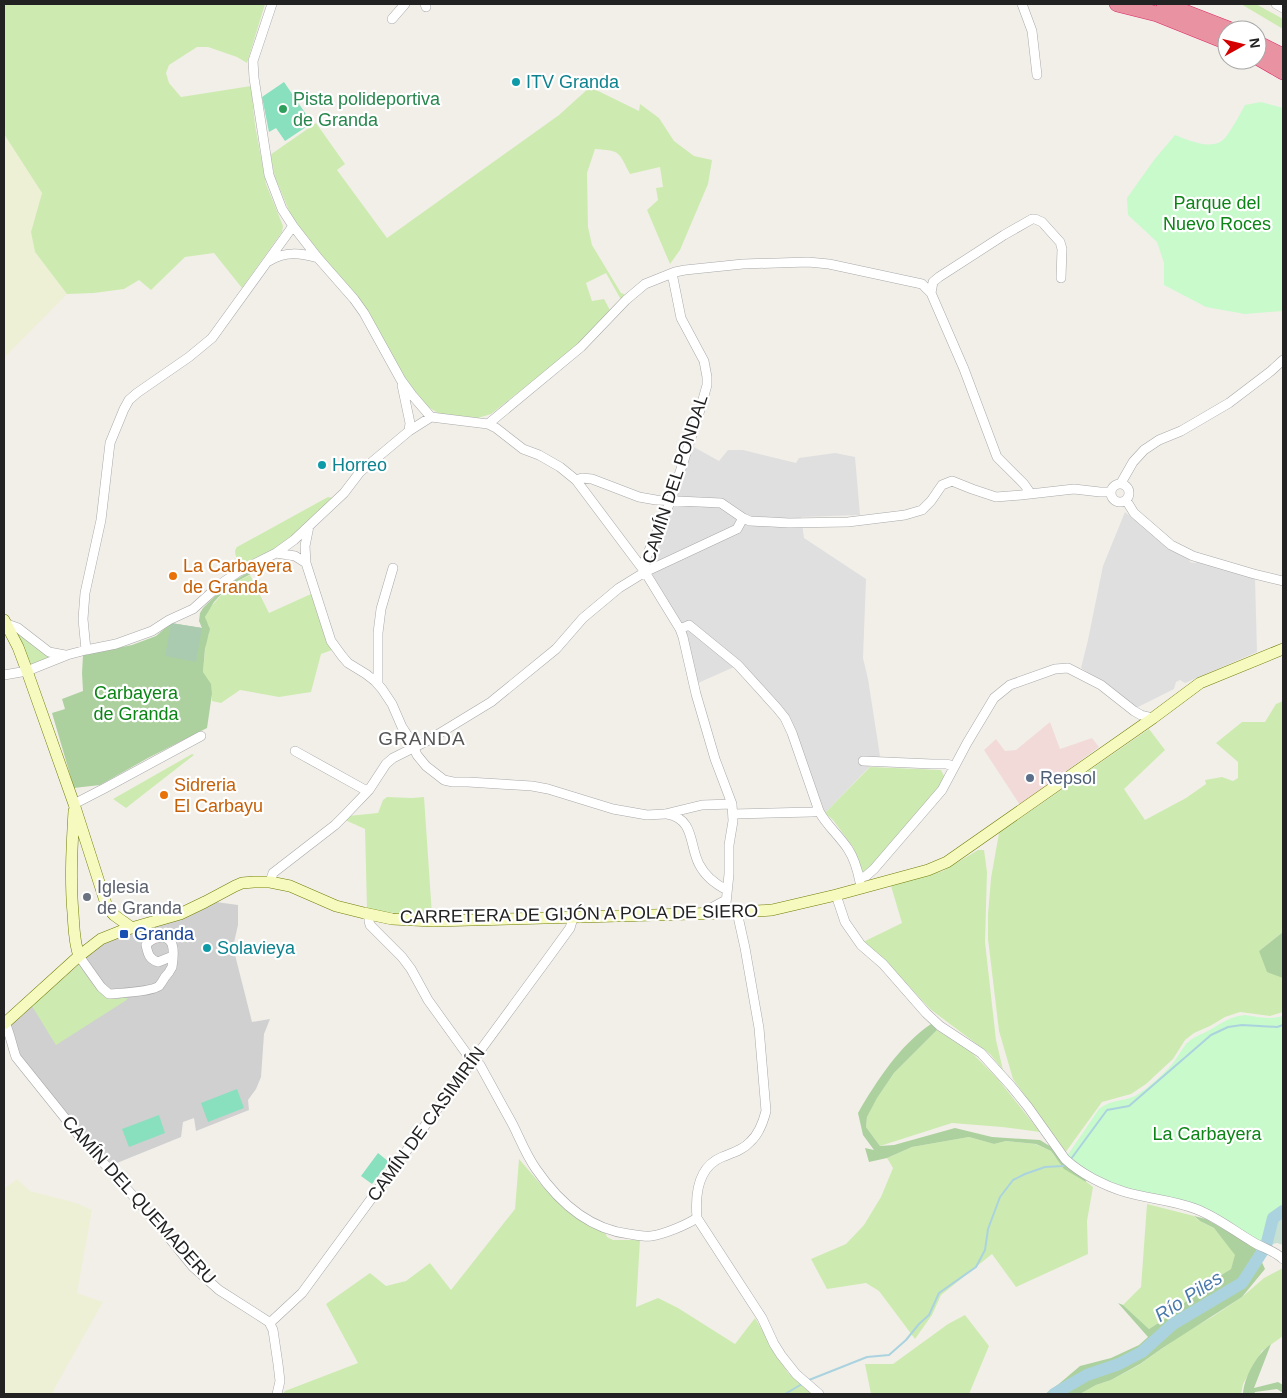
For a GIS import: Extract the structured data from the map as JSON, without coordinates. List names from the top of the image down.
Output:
{
  "streets": {
    "street": [
      "CAMÍN DEL PONDAL",
      "CARRETERA DE GIJÓN A POLA DE SIERO",
      "CAMÍN DE CASIMIRÍN",
      "CAMÍN DEL QUEMADERU"
    ]
  },
  "crossings": [
    ["CARRETERA DE GIJÓN A POLA DE SIERO", "CAMÍN DE CASIMIRÍN"],
    ["CARRETERA DE GIJÓN A POLA DE SIERO", "CAMÍN DEL QUEMADERU"],
    ["CAMÍN DE CASIMIRÍN", "CAMÍN DEL QUEMADERU"]
  ],
  "districts": ["GRANDA"],
  "water": ["Río Piles"],
  "parks": ["Parque del Nuevo Roces", "Carbayera de Granda", "La Carbayera"],
  "places": {
    "other": [
      "ITV Granda",
      "Pista polideportiva de Granda",
      "Horreo",
      "La Carbayera de Granda",
      "Repsol",
      "Sidreria El Carbayu",
      "Iglesia de Granda",
      "Solavieya"
    ],
    "transit": ["Granda"]
  },
  "north": "right"
}
